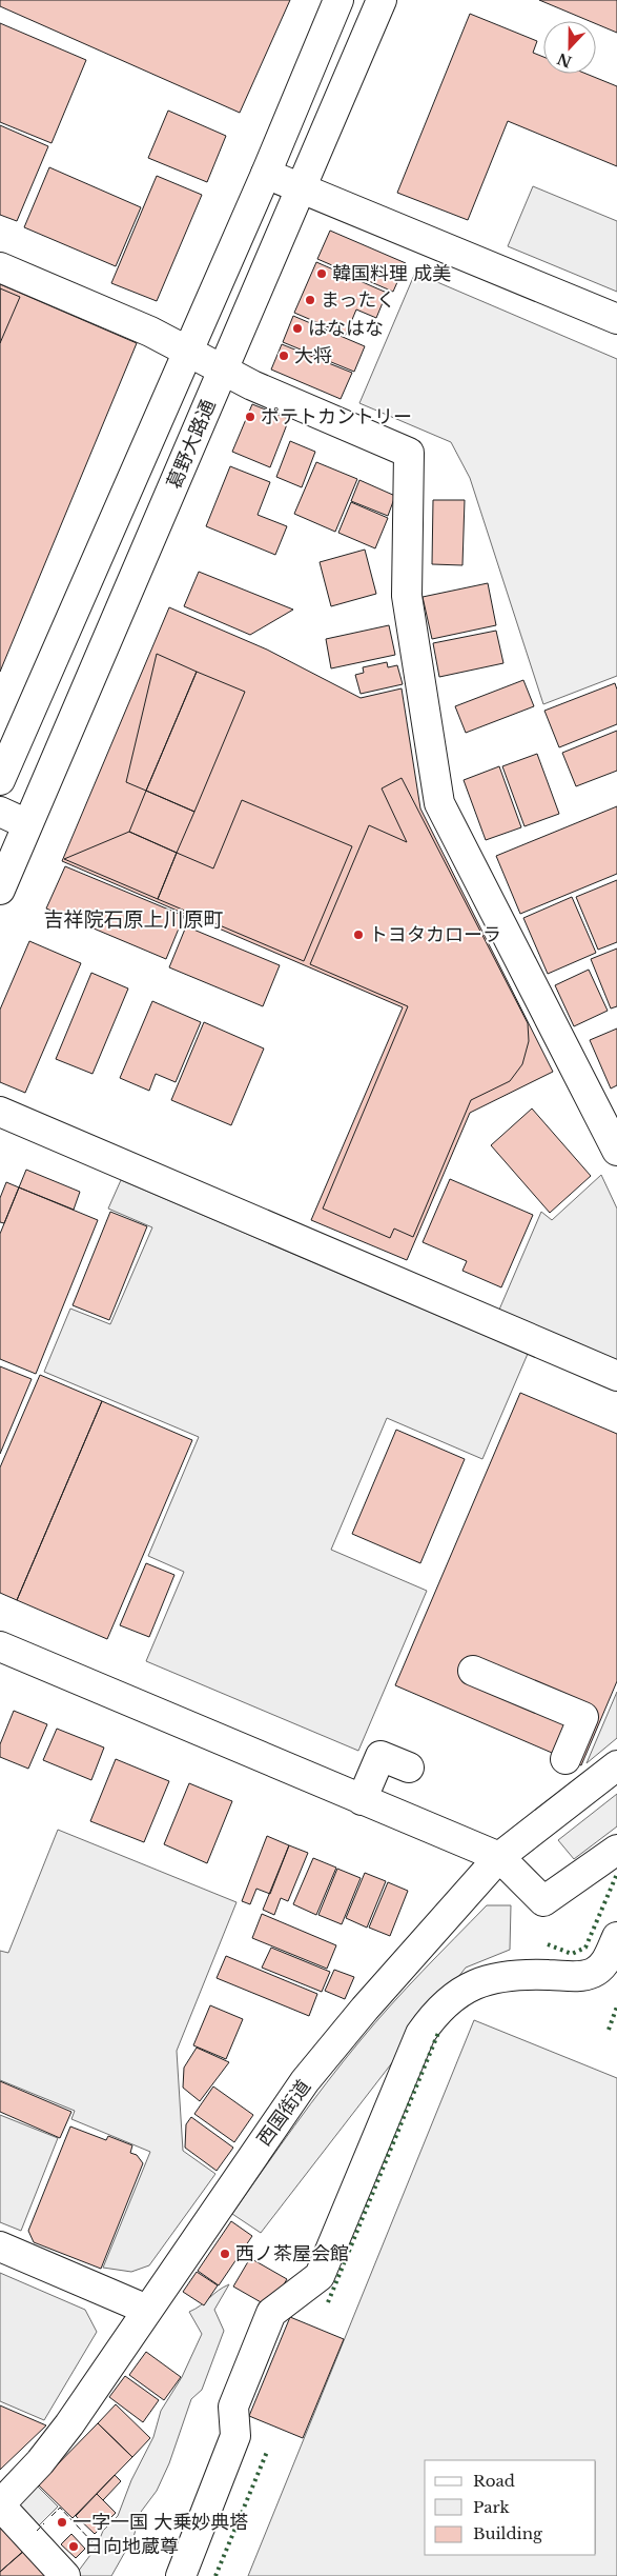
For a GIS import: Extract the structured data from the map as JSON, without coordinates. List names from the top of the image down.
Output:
{
  "streets": {
    "main road": ["葛野大路通", "西国街道"]
  },
  "districts": ["吉祥院石原上川原町"],
  "places": [
    "韓国料理 成美",
    "まったく",
    "はなはな",
    "大将",
    "ポテトカントリー",
    "トヨタカローラ",
    "西ノ茶屋会館",
    "一字一国 大乗妙典塔",
    "日向地蔵尊"
  ],
  "legend": ["Road", "Park", "Building"],
  "north": "bottom"
}
